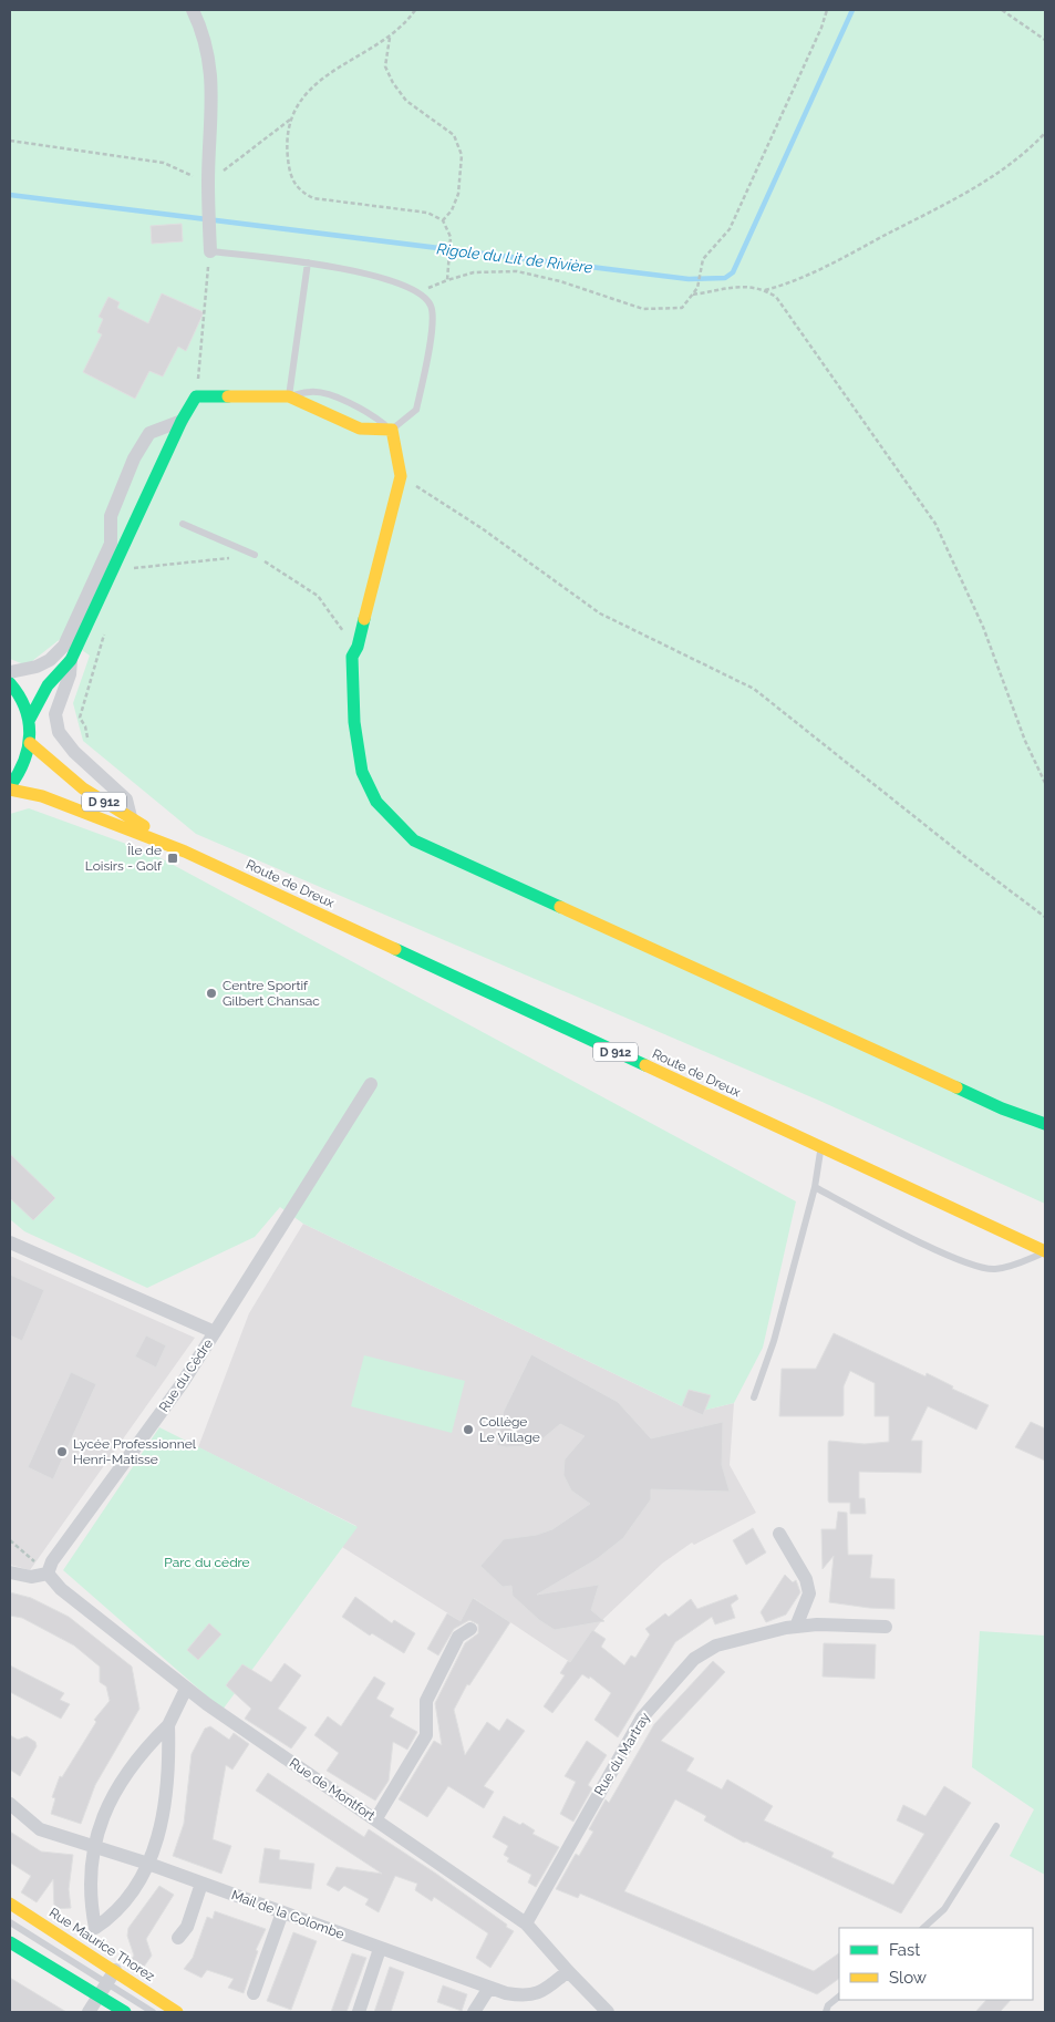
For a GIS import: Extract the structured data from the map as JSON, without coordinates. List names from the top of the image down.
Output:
{
  "streets": {
    "main road": ["D 912", "Route de Dreux", "Rue Maurice Thorez"],
    "street": [
      "Rue du Cèdre",
      "Rue du Martray",
      "Rue de Montfort",
      "Mail de la Colombe"
    ]
  },
  "crossings": [
    ["Rue du Cèdre", "Rue de Montfort"],
    ["Rue du Martray", "Rue de Montfort"],
    ["Rue de Montfort", "Mail de la Colombe"]
  ],
  "water": ["Rigole du Lit de Rivière"],
  "parks": ["Parc du cèdre"],
  "places": {
    "transit": ["Île de Loisirs - Golf"],
    "other": ["Centre Sportif Gilbert Chansac", "Collège Le Village", "Lycée Professionnel Henri-Matisse"]
  },
  "legend": ["Fast", "Slow"]
}
